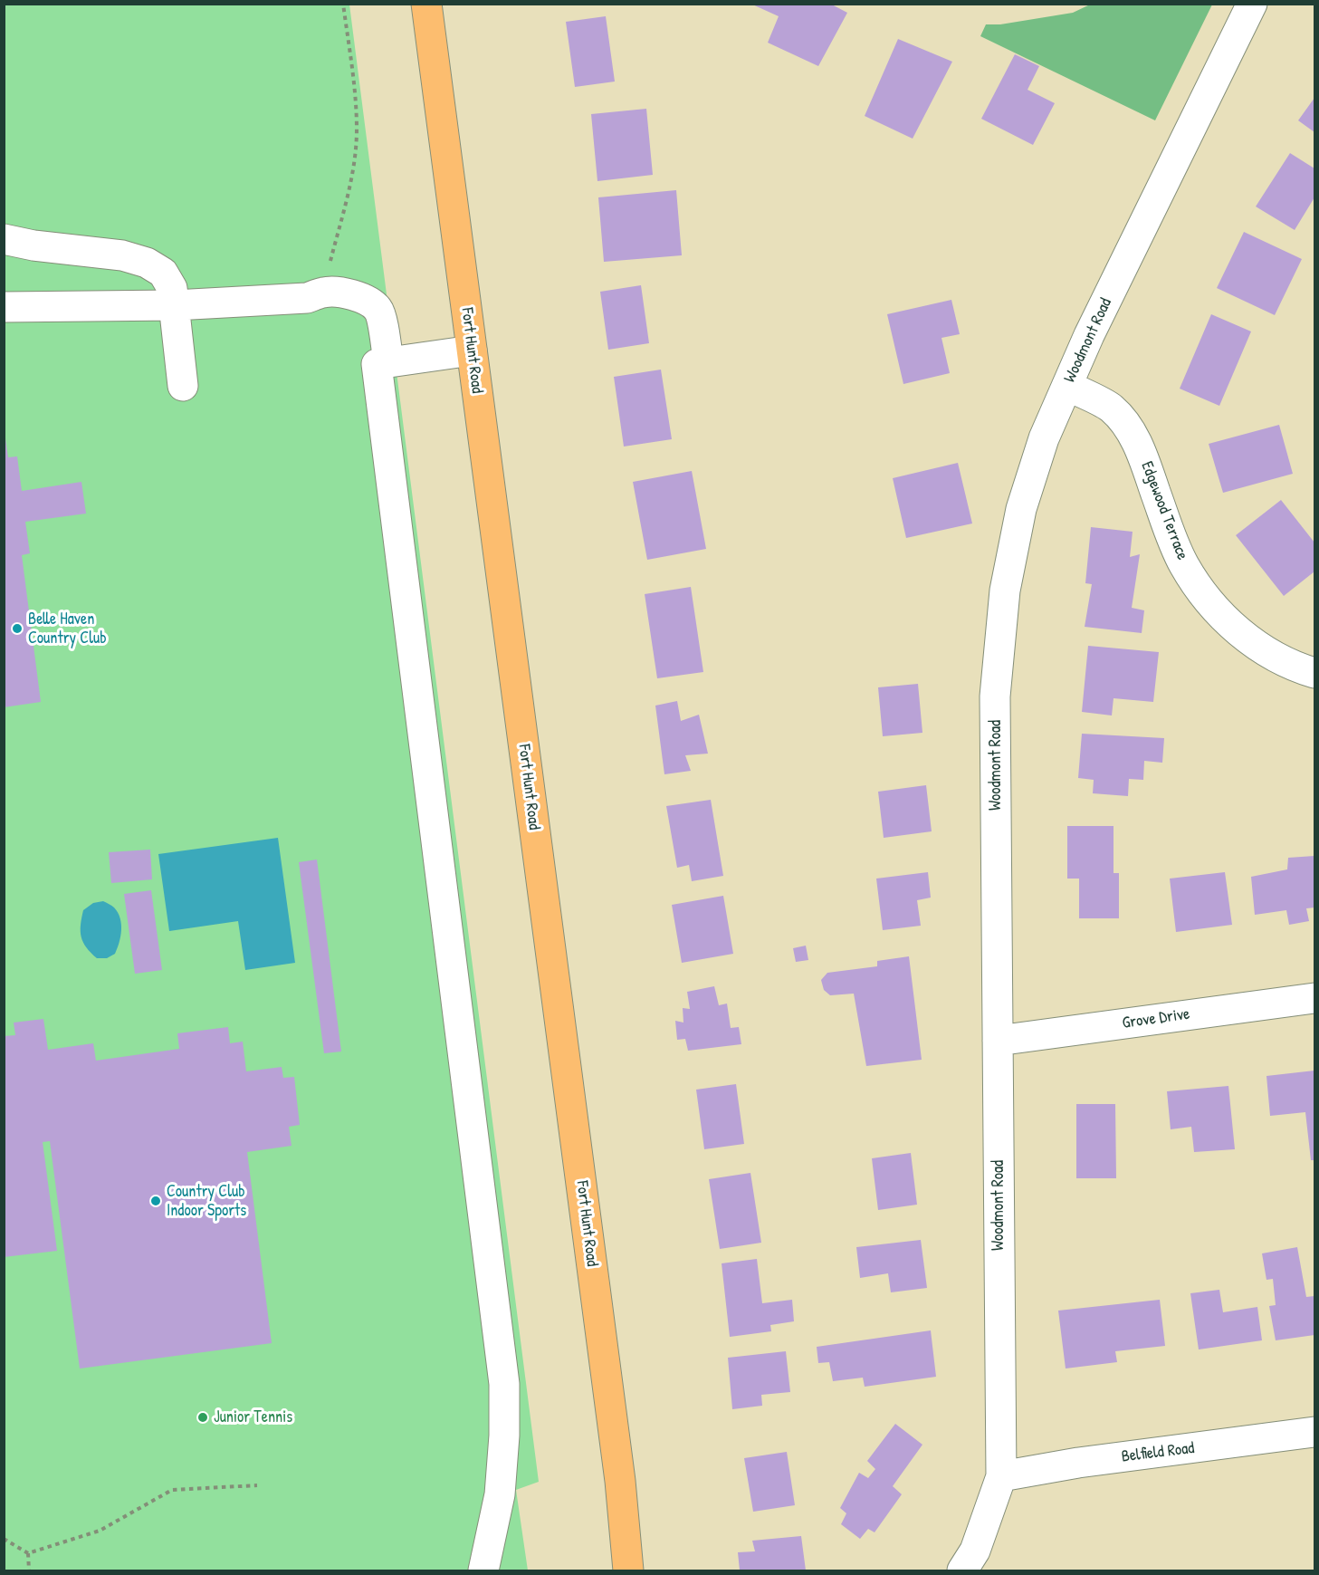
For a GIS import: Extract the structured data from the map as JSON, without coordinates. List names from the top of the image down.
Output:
{
  "streets": {
    "main road": ["Fort Hunt Road"],
    "street": [
      "Woodmont Road",
      "Edgewood Terrace",
      "Grove Drive",
      "Belfield Road"
    ]
  },
  "crossings": [
    ["Woodmont Road", "Edgewood Terrace"],
    ["Woodmont Road", "Grove Drive"],
    ["Woodmont Road", "Belfield Road"]
  ],
  "places": ["Belle Haven Country Club", "Country Club Indoor Sports", "Junior Tennis"]
}
